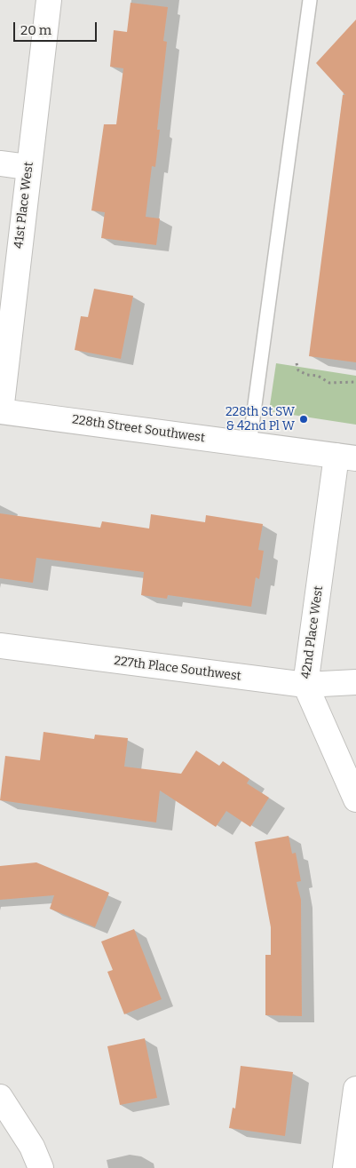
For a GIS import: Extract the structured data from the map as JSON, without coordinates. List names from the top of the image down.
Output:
{
  "streets": {
    "street": [
      "41st Place West",
      "228th Street Southwest",
      "42nd Place West",
      "227th Place Southwest"
    ]
  },
  "crossings": [
    ["41st Place West", "228th Street Southwest"],
    ["228th Street Southwest", "42nd Place West"],
    ["42nd Place West", "227th Place Southwest"]
  ],
  "places": ["228th St SW & 42nd Pl W"],
  "scale_bar": "20 m"
}
